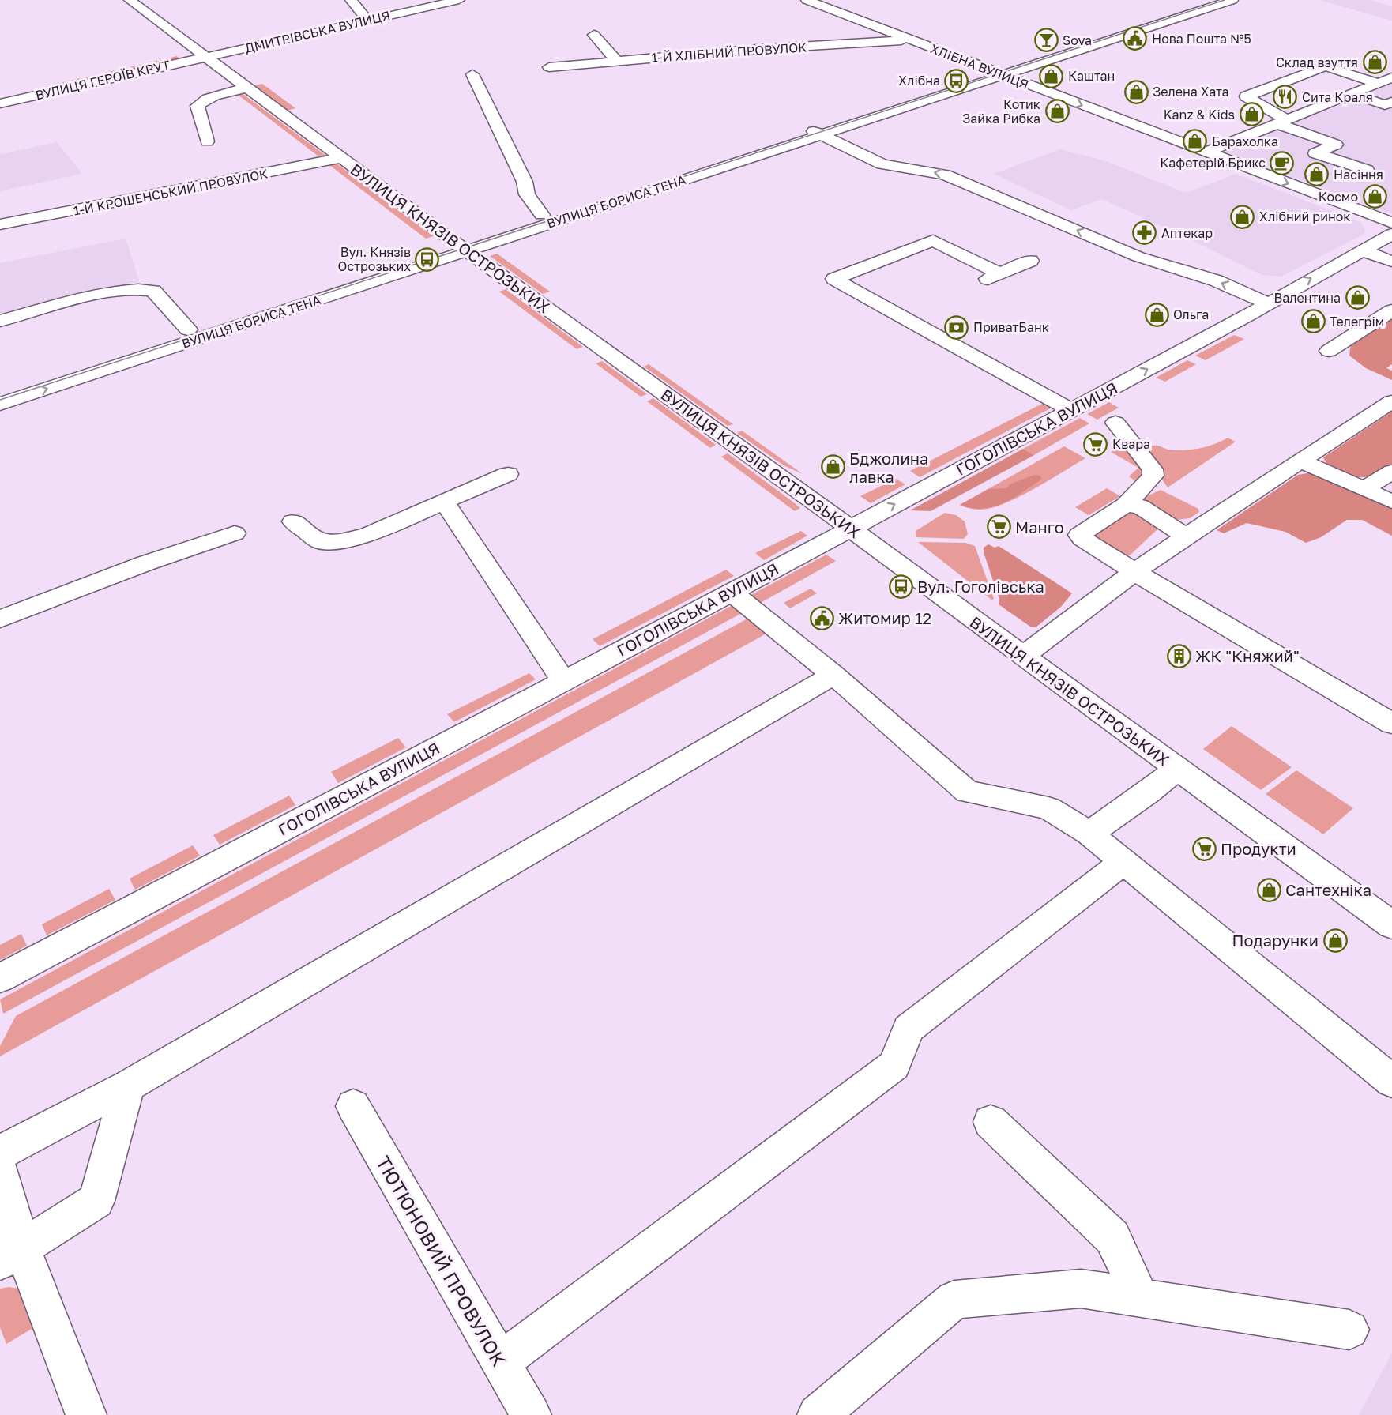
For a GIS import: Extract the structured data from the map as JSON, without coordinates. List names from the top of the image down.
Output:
{
  "streets": {
    "street": [
      "ДМИТРІВСЬКА ВУЛИЦЯ",
      "1-Й ХЛІБНИЙ ПРОВУЛОК",
      "ХЛІБНА ВУЛИЦЯ",
      "ВУЛИЦЯ ГЕРОЇВ КРУТ",
      "1-Й КРОШЕНСЬКИЙ ПРОВУЛОК",
      "ВУЛИЦЯ БОРИСА ТЕНА",
      "ВУЛИЦЯ КНЯЗІВ ОСТРОЗЬКИХ",
      "ГОГОЛІВСЬКА ВУЛИЦЯ",
      "ТЮТЮНОВИЙ ПРОВУЛОК"
    ]
  },
  "crossings": [
    ["ДМИТРІВСЬКА ВУЛИЦЯ", "ВУЛИЦЯ ГЕРОЇВ КРУТ"],
    ["ДМИТРІВСЬКА ВУЛИЦЯ", "ВУЛИЦЯ КНЯЗІВ ОСТРОЗЬКИХ"],
    ["1-Й ХЛІБНИЙ ПРОВУЛОК", "ХЛІБНА ВУЛИЦЯ"],
    ["ХЛІБНА ВУЛИЦЯ", "ВУЛИЦЯ БОРИСА ТЕНА"],
    ["ВУЛИЦЯ ГЕРОЇВ КРУТ", "ВУЛИЦЯ КНЯЗІВ ОСТРОЗЬКИХ"],
    ["1-Й КРОШЕНСЬКИЙ ПРОВУЛОК", "ВУЛИЦЯ КНЯЗІВ ОСТРОЗЬКИХ"],
    ["ВУЛИЦЯ БОРИСА ТЕНА", "ВУЛИЦЯ КНЯЗІВ ОСТРОЗЬКИХ"],
    ["ВУЛИЦЯ КНЯЗІВ ОСТРОЗЬКИХ", "ГОГОЛІВСЬКА ВУЛИЦЯ"]
  ],
  "places": {
    "public building": ["Нова Пошта №5", "Житомир 12"],
    "bar": ["Sova"],
    "shop": [
      "Склад взуття",
      "Каштан",
      "Зелена Хата",
      "Котик Зайка Рибка",
      "Kanz & Kids",
      "Барахолка",
      "Насіння",
      "Космо",
      "Хлібний ринок",
      "Валентина",
      "Ольга",
      "Телегрім",
      "Бджолина лавка",
      "Сантехніка",
      "Подарунки"
    ],
    "bus stop": ["Хлібна", "Вул. Князів Острозьких", "Вул. Гоголівська"],
    "restaurant": ["Сита Краля"],
    "cafe": ["Кафетерій Брикс"],
    "pharmacy": ["Аптекар"],
    "bank": ["ПриватБанк"],
    "supermarket": ["Квара", "Манго", "Продукти"],
    "building": ["ЖК \"Княжий\""]
  }
}
